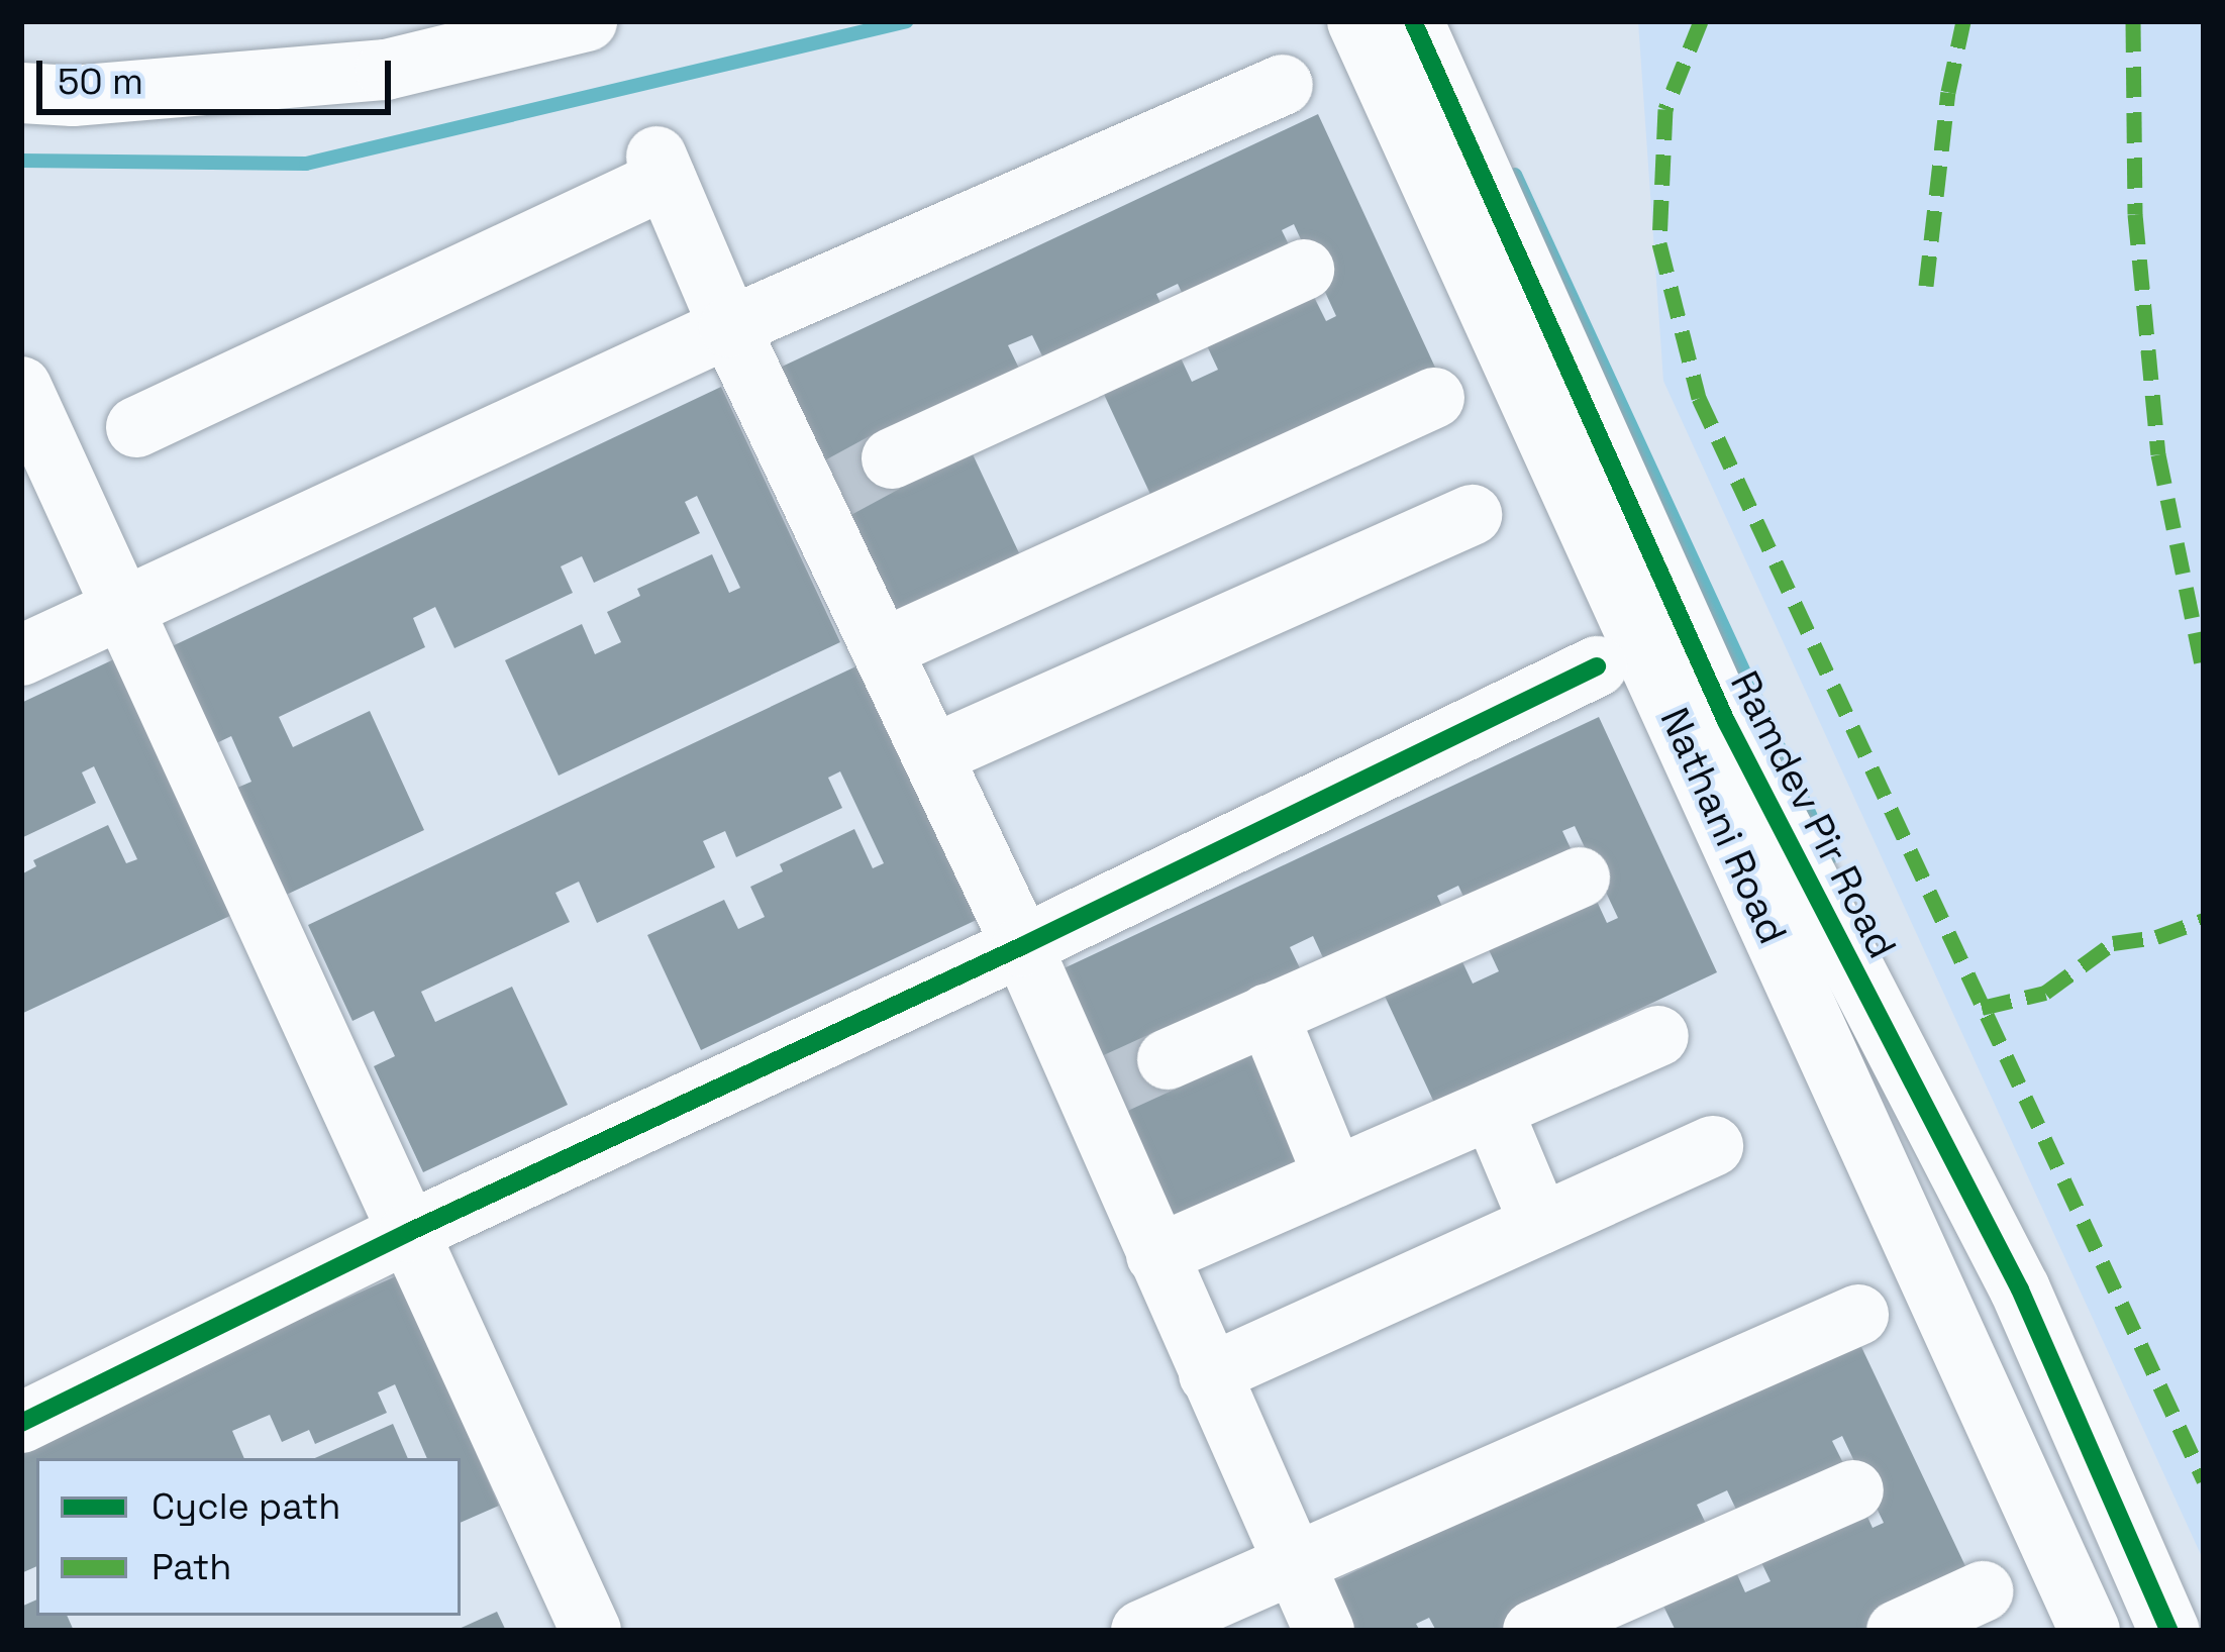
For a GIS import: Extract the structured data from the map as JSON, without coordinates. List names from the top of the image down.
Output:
{
  "streets": {
    "street": ["Ramdev Pir Road", "Nathani Road"]
  },
  "crossings": [
    ["Ramdev Pir Road", "Nathani Road"]
  ],
  "legend": ["Cycle path", "Path"],
  "scale_bar": "50 m"
}
